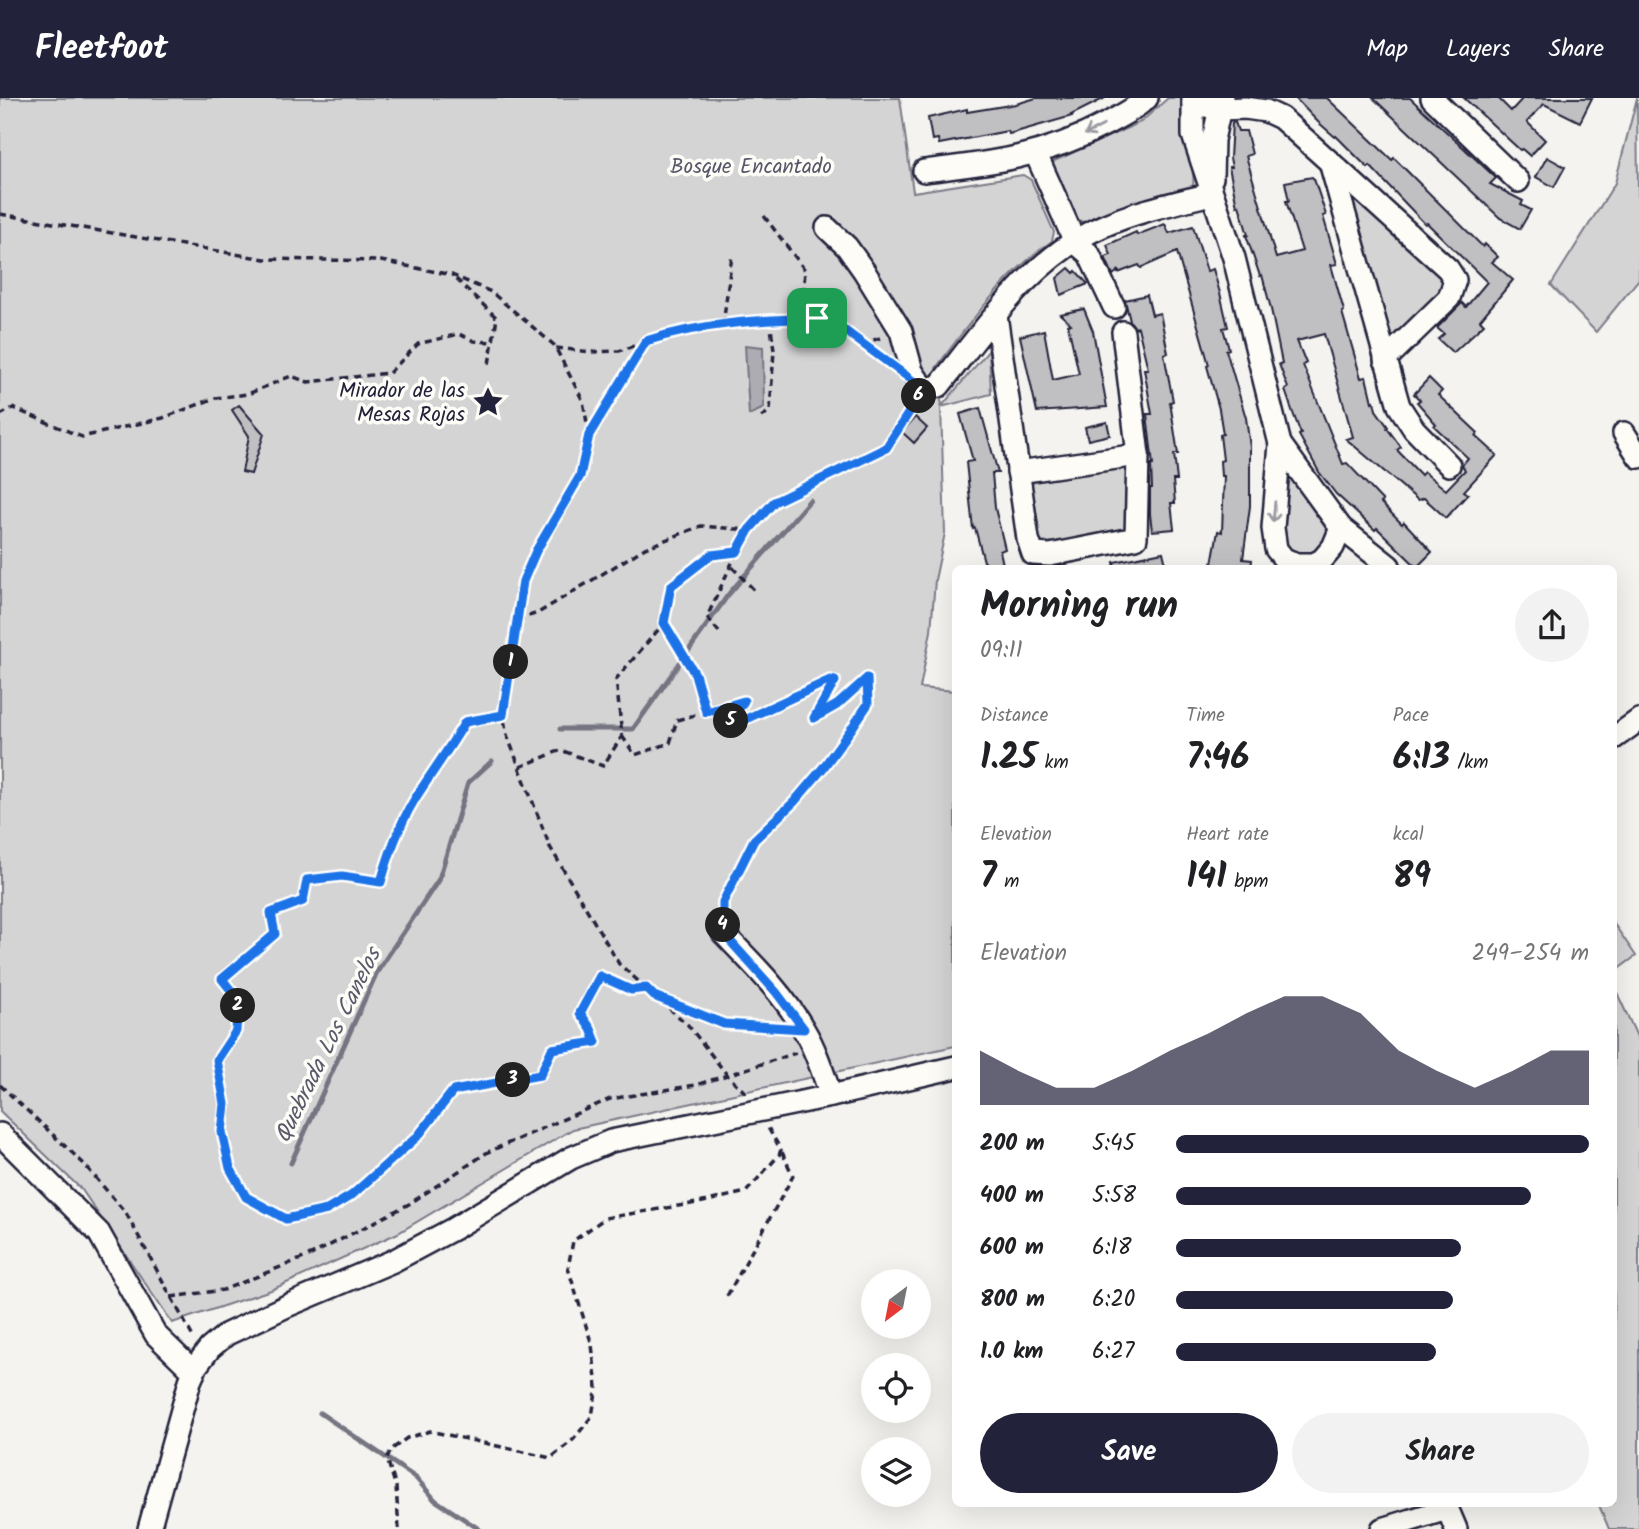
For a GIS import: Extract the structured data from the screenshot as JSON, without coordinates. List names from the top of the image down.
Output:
{
  "water": ["Quebrada Los Canelos"],
  "parks": ["Bosque Encantado"],
  "places": {
    "place": ["Mirador de las Mesas Rojas"]
  },
  "north": "bottom left",
  "page": {
    "header": "Fleetfoot",
    "nav": ["Map", "Layers", "Share"],
    "pins": [
      "6",
      "1",
      "5",
      "4",
      "2",
      "3"
    ],
    "heading": ["Morning run", "09:11"],
    "stats": [
      ["Distance", "1.25 km"],
      ["Time", "7:46"],
      ["Pace", "6:13 /km"],
      ["Elevation", "7 m"],
      ["Heart rate", "141 bpm"],
      ["kcal", "89"]
    ],
    "chart": ["Elevation", "249–254 m"],
    "list": [
      {
        "name": "200 m",
        "note": "5:45"
      },
      {
        "name": "400 m",
        "note": "5:58"
      },
      {
        "name": "600 m",
        "note": "6:18"
      },
      {
        "name": "800 m",
        "note": "6:20"
      },
      {
        "name": "1.0 km",
        "note": "6:27"
      }
    ],
    "buttons": ["Save", "Share"]
  }
}
